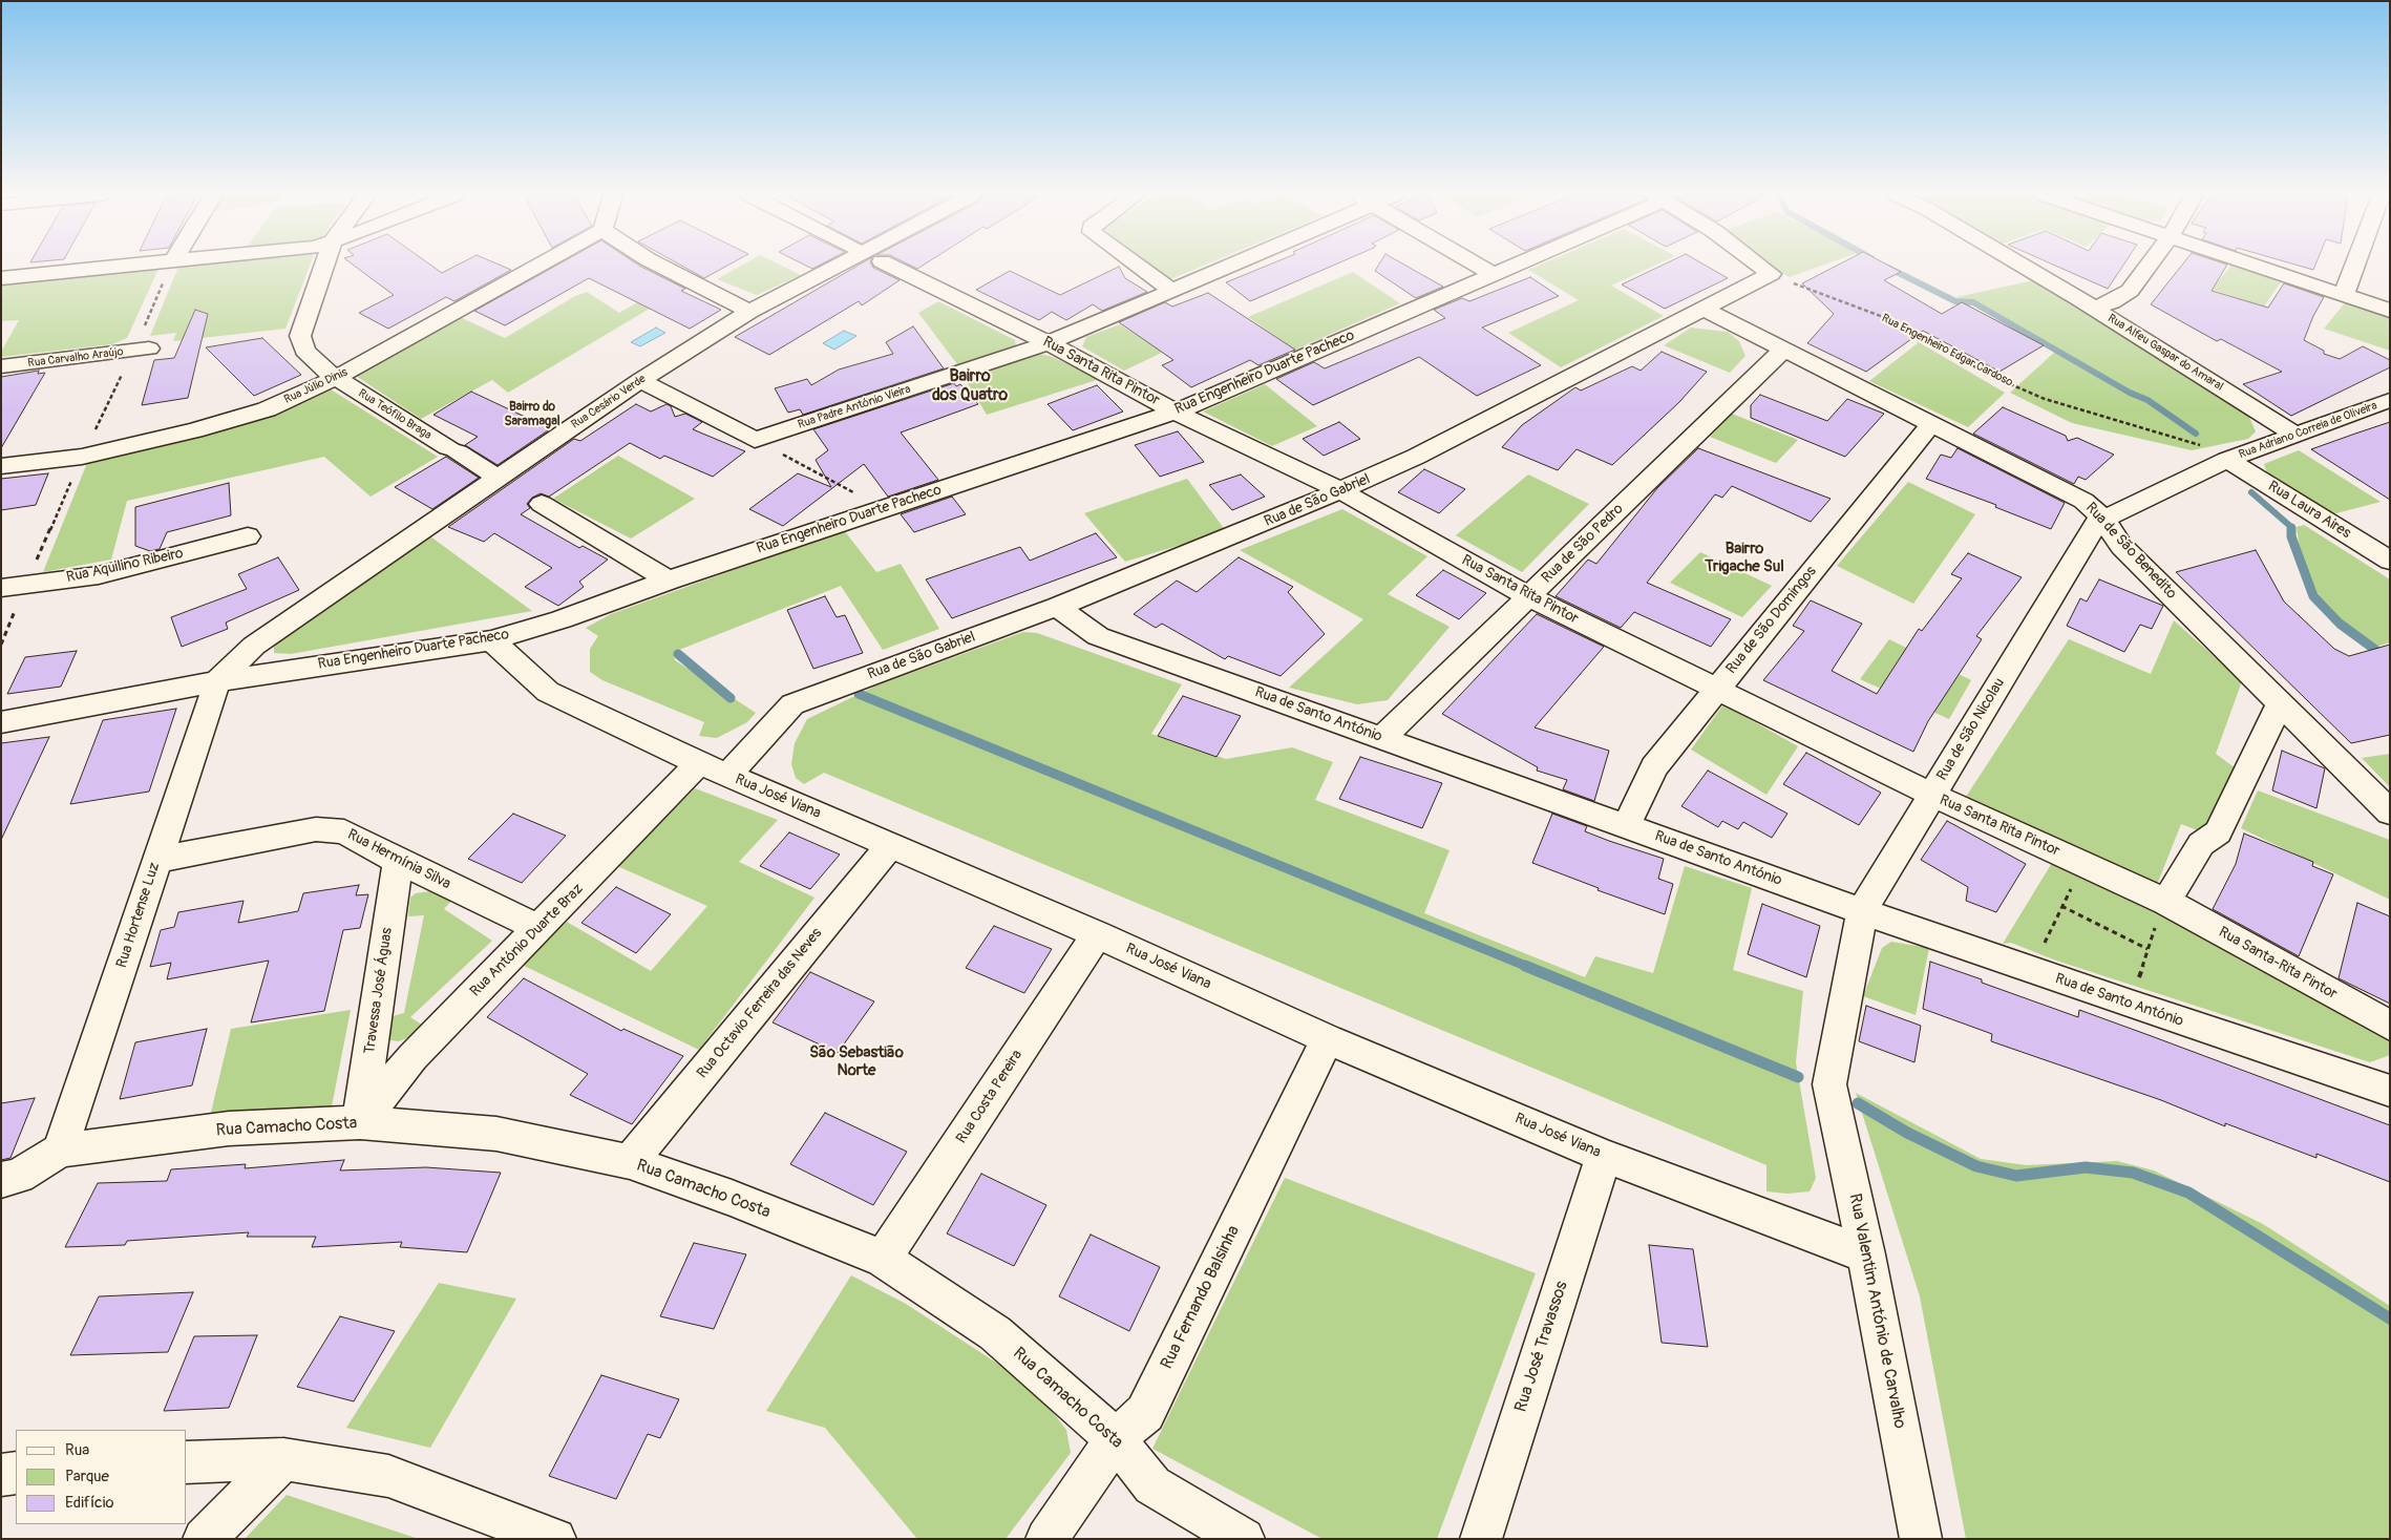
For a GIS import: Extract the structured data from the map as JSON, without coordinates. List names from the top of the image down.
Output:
{
  "streets": {
    "street": [
      "Rua Alfeu Gaspar do Amaral",
      "Rua Carvalho Araújo",
      "Rua Santa Rita Pintor",
      "Rua Engenheiro Duarte Pacheco",
      "Rua Júlio Dinis",
      "Rua Cesário Verde",
      "Rua Padre António Vieira",
      "Rua Teófilo Braga",
      "Rua Adriano Correia de Oliveira",
      "Rua de São Gabriel",
      "Rua Laura Aires",
      "Rua de São Pedro",
      "Rua de São Benedito",
      "Rua Aquilino Ribeiro",
      "Rua de São Domingos",
      "Rua de Santo António",
      "Rua de São Nicolau",
      "Rua José Viana",
      "Rua Hermínia Silva",
      "Rua Hortense Luz",
      "Rua António Duarte Braz",
      "Rua Santa-Rita Pintor",
      "Travessa José Águas",
      "Rua Octavio Ferreira das Neves",
      "Rua Costa Pereira",
      "Rua Camacho Costa",
      "Rua Fernando Balsinha",
      "Rua Valentim António de Carvalho",
      "Rua José Travassos"
    ],
    "path": ["Rua Engenheiro Edgar Cardoso"]
  },
  "crossings": [
    ["Rua Engenheiro Edgar Cardoso", "Rua Adriano Correia de Oliveira"],
    ["Rua Engenheiro Edgar Cardoso", "Rua de São Gabriel"],
    ["Rua Engenheiro Edgar Cardoso", "Rua Laura Aires"],
    ["Rua Engenheiro Edgar Cardoso", "Rua de São Nicolau"],
    ["Rua Alfeu Gaspar do Amaral", "Rua Adriano Correia de Oliveira"],
    ["Rua Santa Rita Pintor", "Rua Engenheiro Duarte Pacheco"],
    ["Rua Santa Rita Pintor", "Rua Padre António Vieira"],
    ["Rua Santa Rita Pintor", "Rua de São Gabriel"],
    ["Rua Santa Rita Pintor", "Rua de São Pedro"],
    ["Rua Santa Rita Pintor", "Rua de São Domingos"],
    ["Rua Santa Rita Pintor", "Rua de São Nicolau"],
    ["Rua Santa Rita Pintor", "Rua Santa-Rita Pintor"],
    ["Rua Engenheiro Duarte Pacheco", "Rua Cesário Verde"],
    ["Rua Engenheiro Duarte Pacheco", "Rua José Viana"],
    ["Rua Engenheiro Duarte Pacheco", "Rua Hortense Luz"],
    ["Rua Júlio Dinis", "Rua Teófilo Braga"],
    ["Rua Cesário Verde", "Rua Teófilo Braga"],
    ["Rua Cesário Verde", "Rua Hortense Luz"],
    ["Rua Adriano Correia de Oliveira", "Rua Laura Aires"],
    ["Rua Adriano Correia de Oliveira", "Rua de São Nicolau"],
    ["Rua de São Gabriel", "Rua de São Benedito"],
    ["Rua de São Gabriel", "Rua de Santo António"],
    ["Rua de São Gabriel", "Rua José Viana"],
    ["Rua Laura Aires", "Rua de São Nicolau"],
    ["Rua de São Pedro", "Rua de São Benedito"],
    ["Rua de São Pedro", "Rua de Santo António"],
    ["Rua de São Benedito", "Rua de São Domingos"],
    ["Rua de São Benedito", "Rua de São Nicolau"],
    ["Rua de São Domingos", "Rua de Santo António"],
    ["Rua de Santo António", "Rua de São Nicolau"],
    ["Rua de São Nicolau", "Rua Valentim António de Carvalho"],
    ["Rua José Viana", "Rua António Duarte Braz"],
    ["Rua José Viana", "Rua Octavio Ferreira das Neves"],
    ["Rua José Viana", "Rua Costa Pereira"],
    ["Rua José Viana", "Rua Fernando Balsinha"],
    ["Rua José Viana", "Rua Valentim António de Carvalho"],
    ["Rua José Viana", "Rua José Travassos"],
    ["Rua Hermínia Silva", "Rua Hortense Luz"],
    ["Rua Hermínia Silva", "Rua António Duarte Braz"],
    ["Rua Hermínia Silva", "Travessa José Águas"],
    ["Rua Hortense Luz", "Rua Camacho Costa"],
    ["Rua António Duarte Braz", "Travessa José Águas"],
    ["Rua António Duarte Braz", "Rua Camacho Costa"],
    ["Travessa José Águas", "Rua Camacho Costa"],
    ["Rua Octavio Ferreira das Neves", "Rua Camacho Costa"],
    ["Rua Costa Pereira", "Rua Camacho Costa"],
    ["Rua Camacho Costa", "Rua Fernando Balsinha"]
  ],
  "districts": [
    "Bairro dos Quatro",
    "Bairro do Saramagal",
    "Bairro Trigache Sul",
    "São Sebastião Norte"
  ],
  "legend": ["Rua", "Parque", "Edifício"]
}
